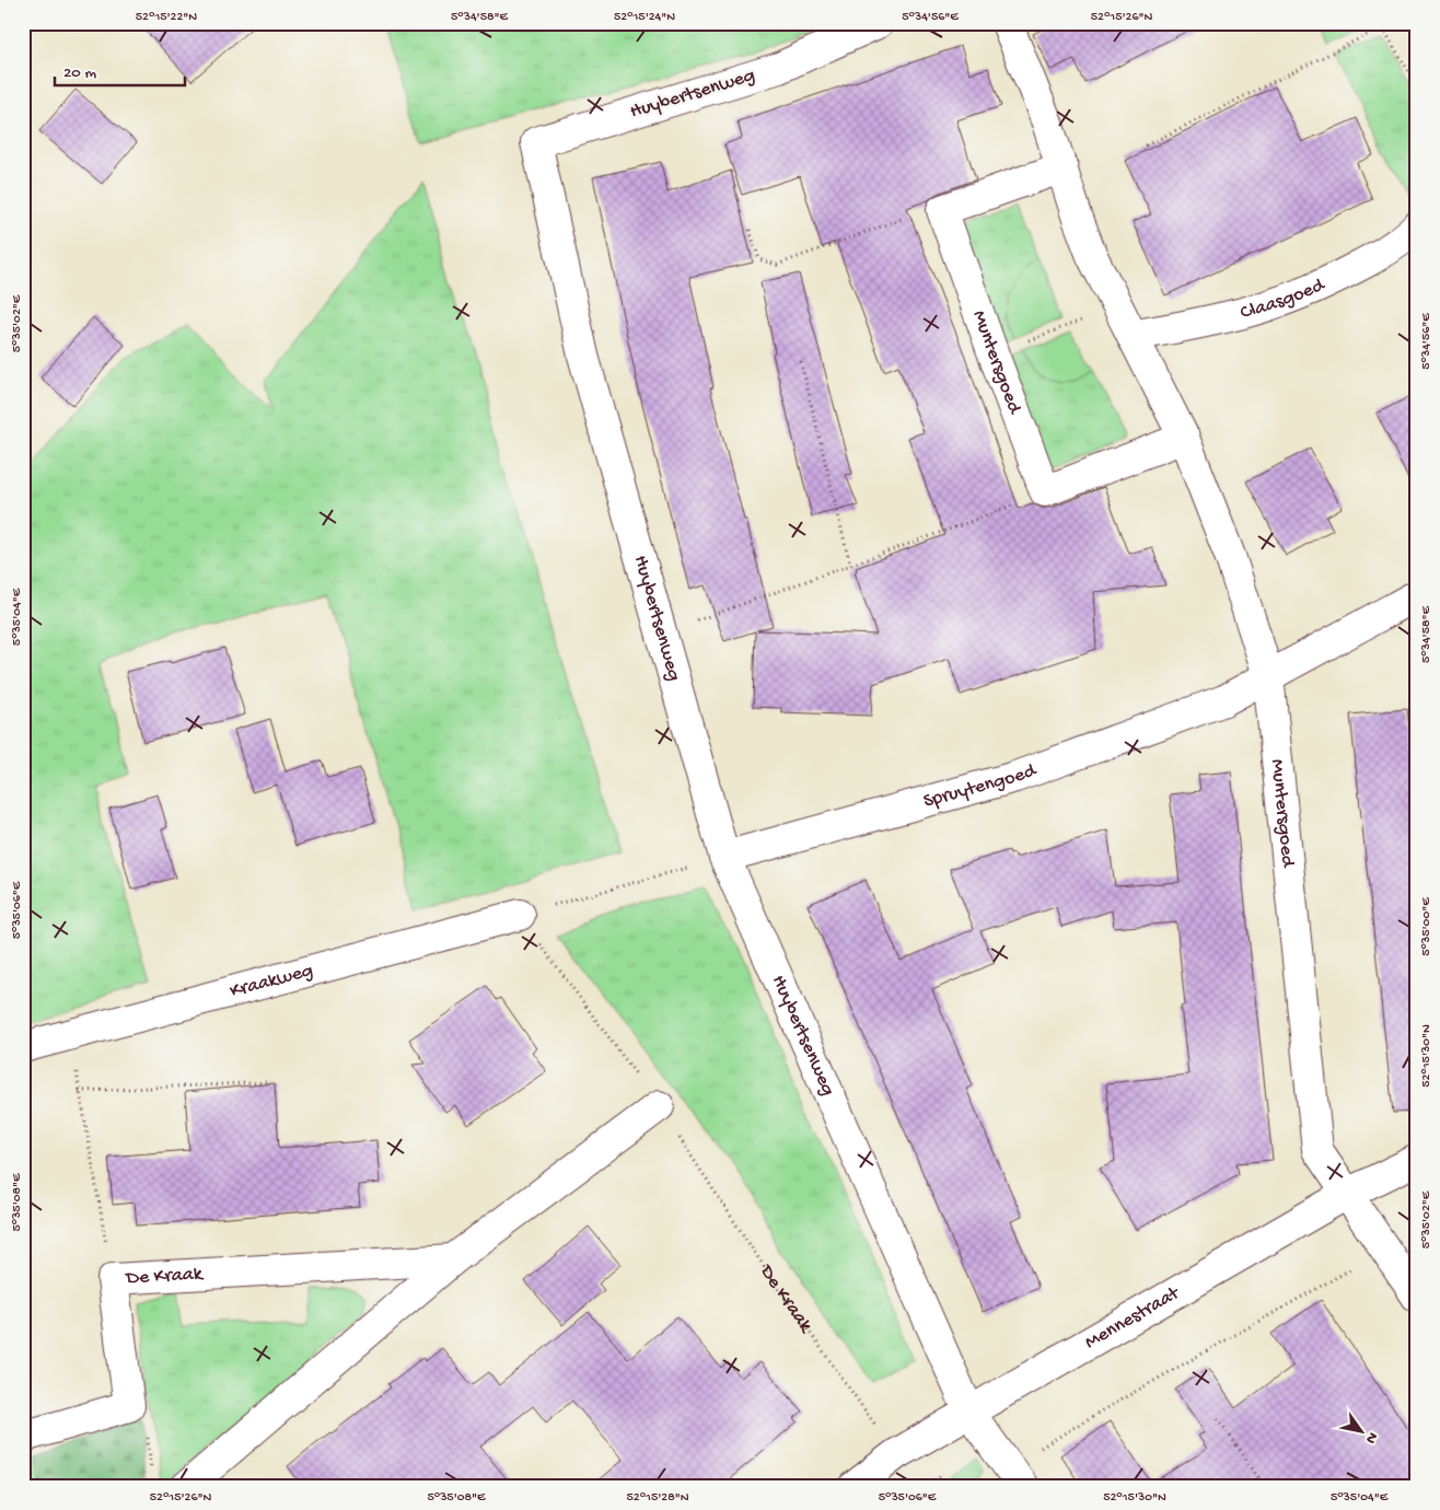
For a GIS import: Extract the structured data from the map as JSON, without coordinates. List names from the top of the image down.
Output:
{
  "streets": {
    "street": [
      "Huybertsenweg",
      "Claasgoed",
      "Muntersgoed",
      "Spruytengoed",
      "Kraakweg",
      "De Kraak",
      "Mennestraat"
    ]
  },
  "crossings": [
    ["Huybertsenweg", "Spruytengoed"],
    ["Huybertsenweg", "Mennestraat"],
    ["Claasgoed", "Muntersgoed"],
    ["Muntersgoed", "Spruytengoed"],
    ["Muntersgoed", "Mennestraat"],
    ["Kraakweg", "De Kraak"],
    ["De Kraak", "Mennestraat"]
  ],
  "scale_bar": "20 m",
  "north": "bottom right",
  "coordinates": [
    "52°15'22\"N",
    "5°34'58\"E",
    "52°15'24\"N",
    "5°34'56\"E",
    "52°15'26\"N",
    "5°35'02\"E",
    "5°35'04\"E",
    "5°35'06\"E",
    "5°35'00\"E",
    "52°15'30\"N",
    "5°35'08\"E",
    "52°15'28\"N"
  ]
}
